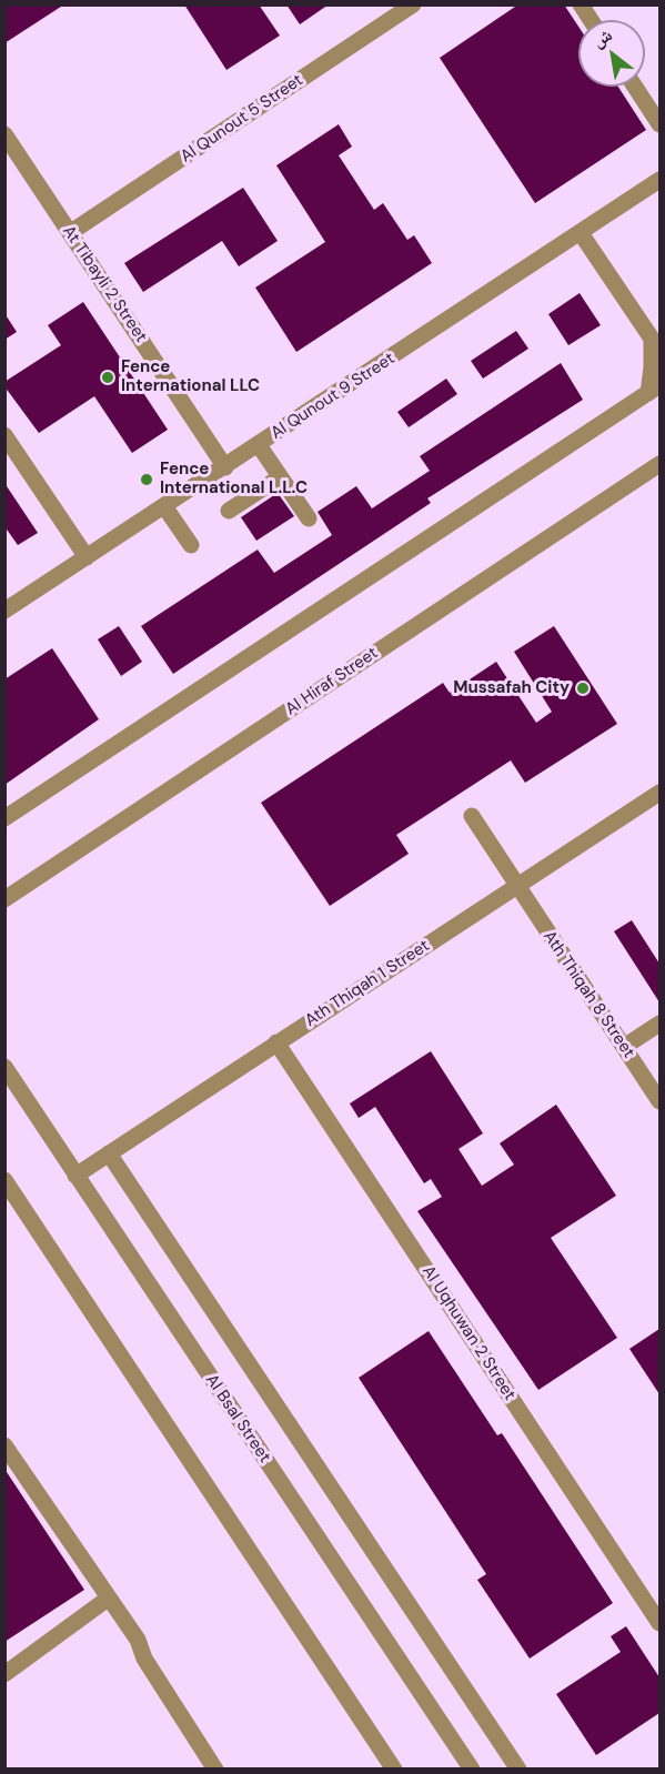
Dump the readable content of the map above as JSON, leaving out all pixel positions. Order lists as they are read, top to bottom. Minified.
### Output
{"streets":{"street":["Al Qunout 5 Street","At Tibayli 2 Street","Al Qunout 9 Street","Al Hiraf Street","Ath Thiqah 1 Street","Ath Thiqah 8 Street","Al Uqhuwan 2 Street","Al Bsal Street"]},"crossings":[["Al Qunout 5 Street","At Tibayli 2 Street"],["At Tibayli 2 Street","Al Qunout 9 Street"],["Ath Thiqah 1 Street","Ath Thiqah 8 Street"],["Ath Thiqah 1 Street","Al Uqhuwan 2 Street"],["Ath Thiqah 1 Street","Al Bsal Street"]],"places":["Fence International LLC","Fence International L.L.C","Mussafah City"],"north":"top left"}
